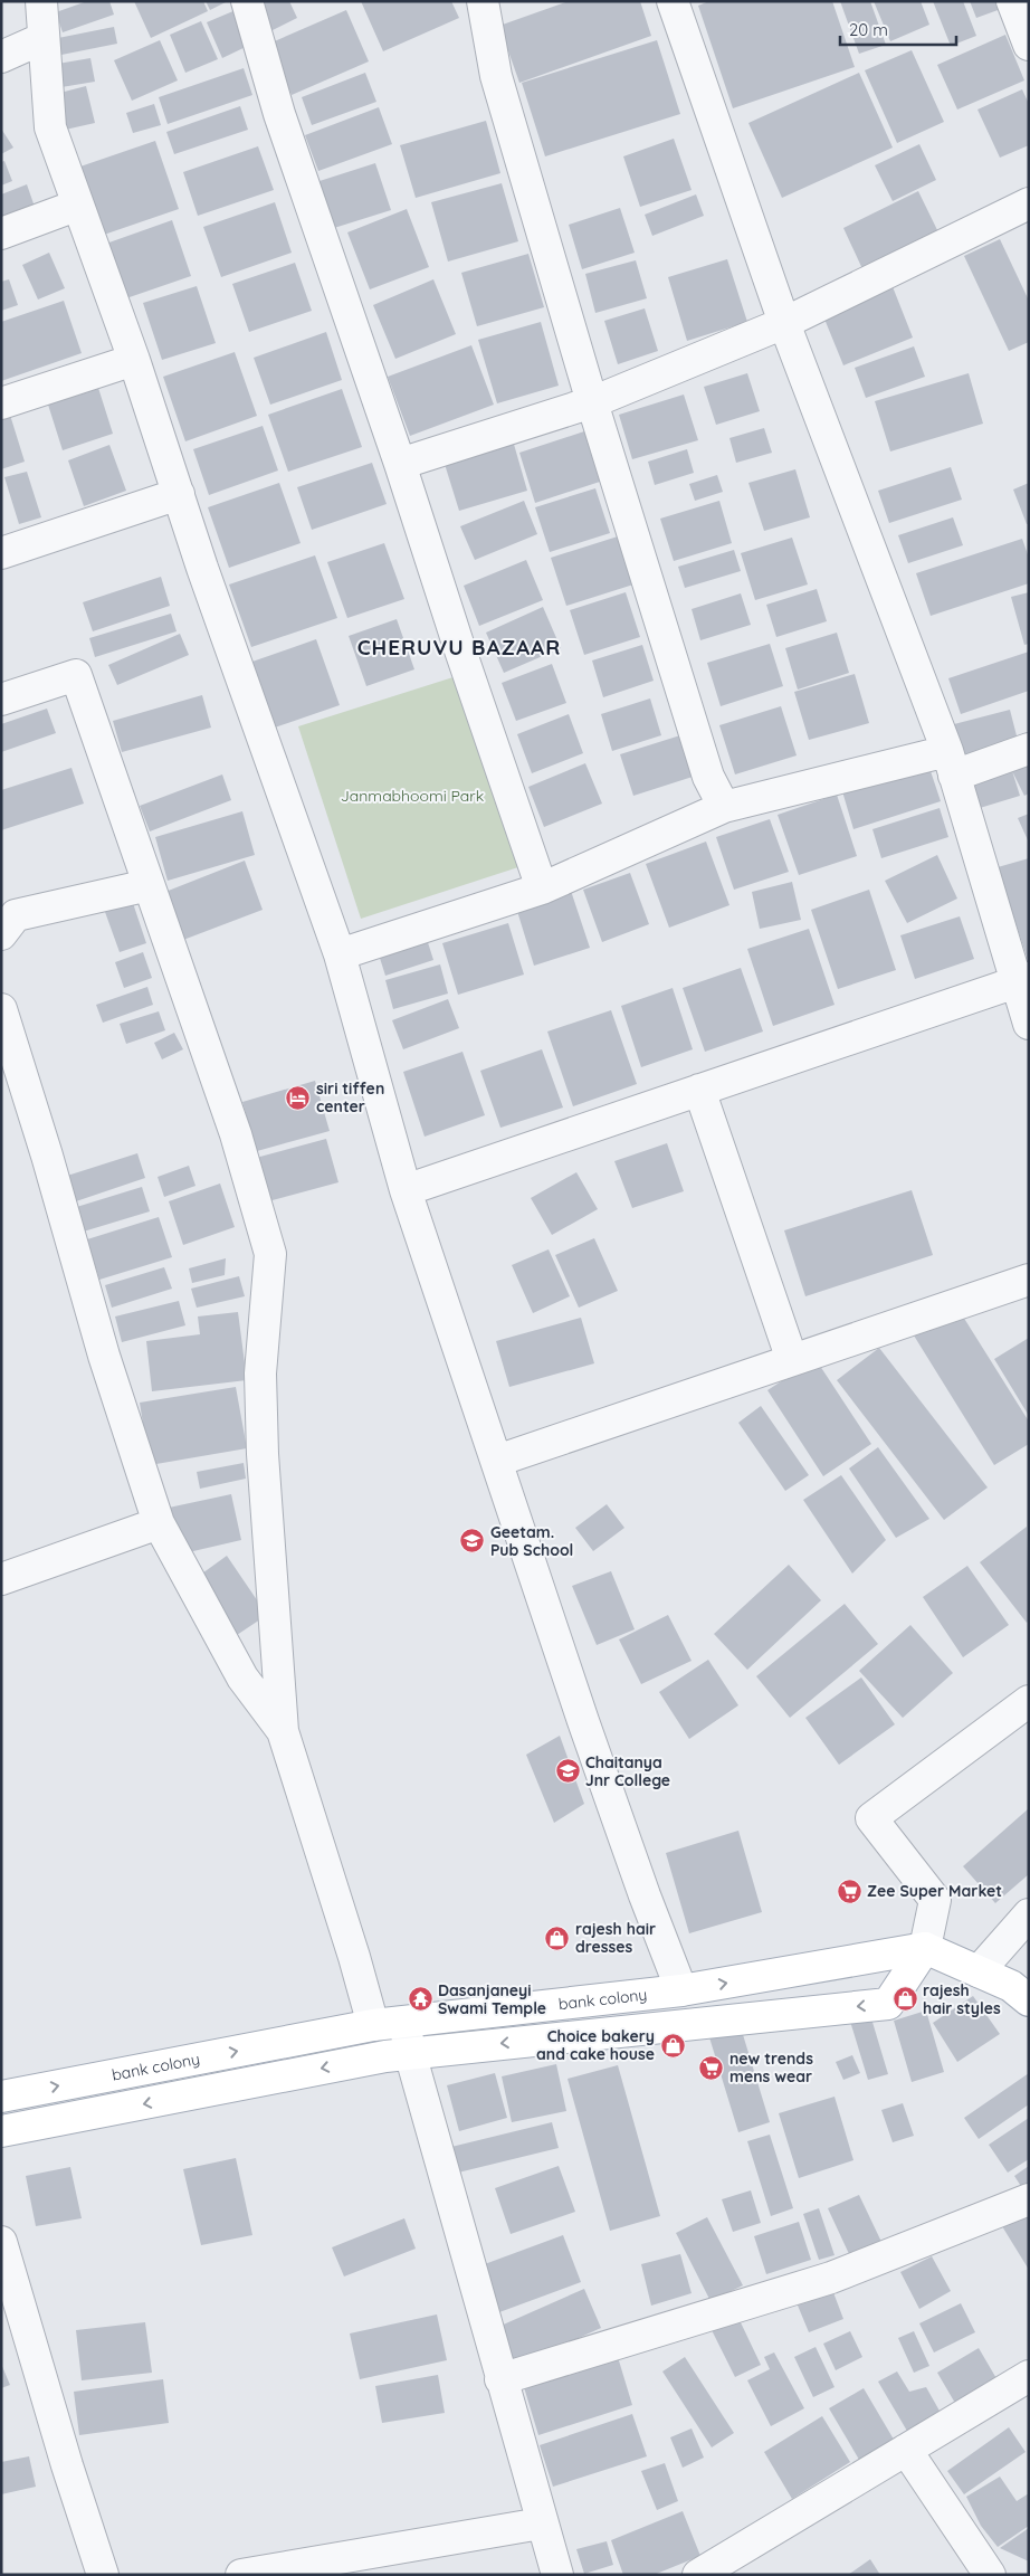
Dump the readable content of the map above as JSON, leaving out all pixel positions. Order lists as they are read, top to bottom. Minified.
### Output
{"streets":{"main road":["bank colony"]},"districts":["CHERUVU BAZAAR"],"parks":["Janmabhoomi Park"],"places":{"hotel":["siri tiffen center"],"school or university":["Geetam. Pub School","Chaitanya Jnr College"],"supermarket":["Zee Super Market","new trends mens wear"],"shop":["rajesh hair dresses","rajesh hair styles","Choice bakery and cake house"],"temple":["Dasanjaneyi Swami Temple"]},"scale_bar":"20 m"}
